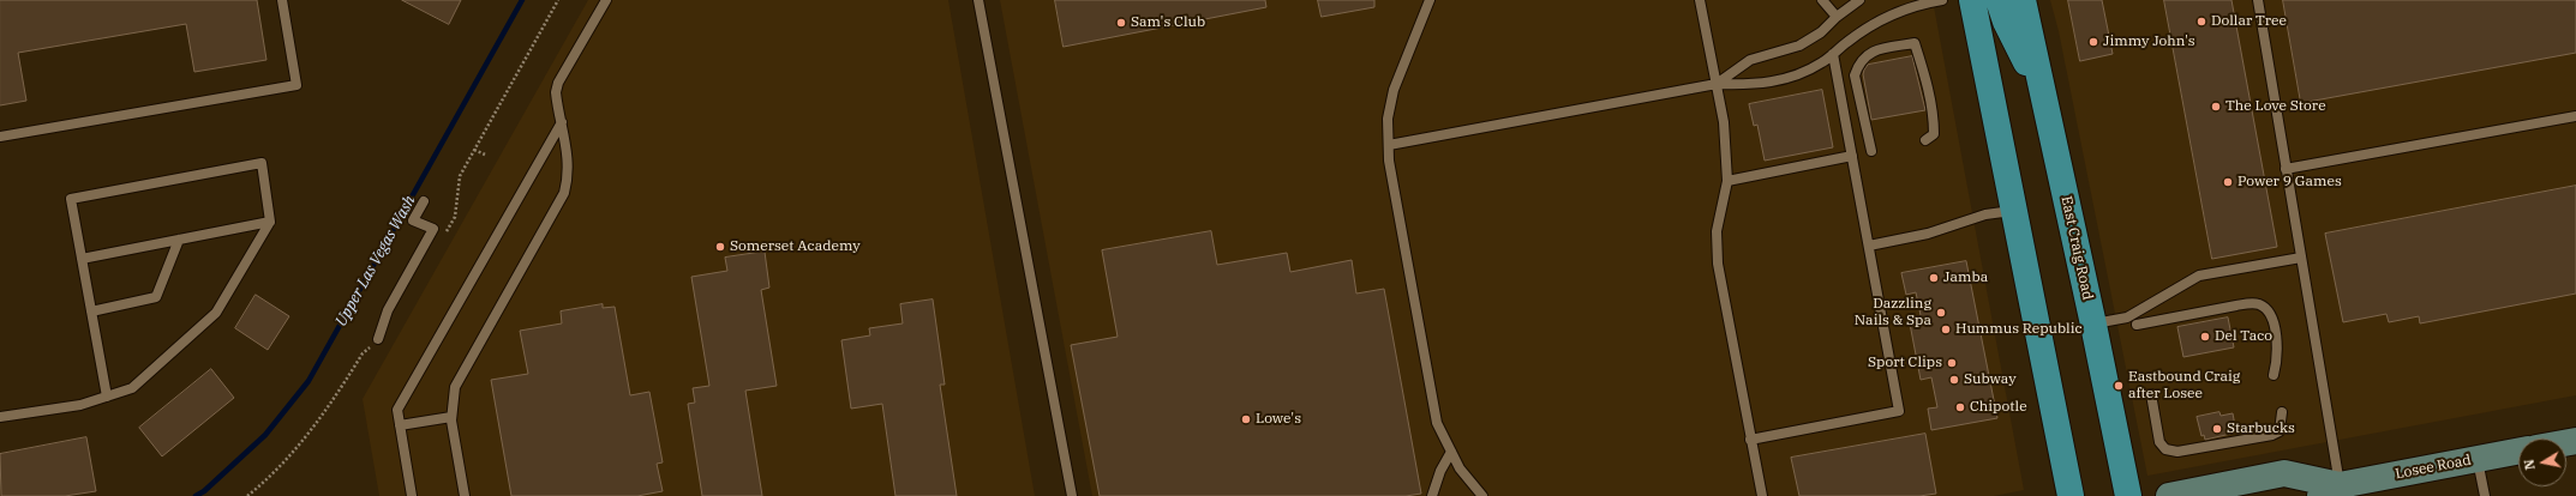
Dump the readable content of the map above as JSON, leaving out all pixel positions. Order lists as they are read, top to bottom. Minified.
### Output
{"streets":{"main road":["East Craig Road","Losee Road"]},"water":["Upper Las Vegas Wash"],"places":["Dollar Tree","Sam's Club","Jimmy John's","The Love Store","Power 9 Games","Somerset Academy","Jamba","Dazzling Nails & Spa","Hummus Republic","Del Taco","Sport Clips","Subway","Eastbound Craig after Losee","Chipotle","Lowe's","Starbucks"],"north":"left"}
